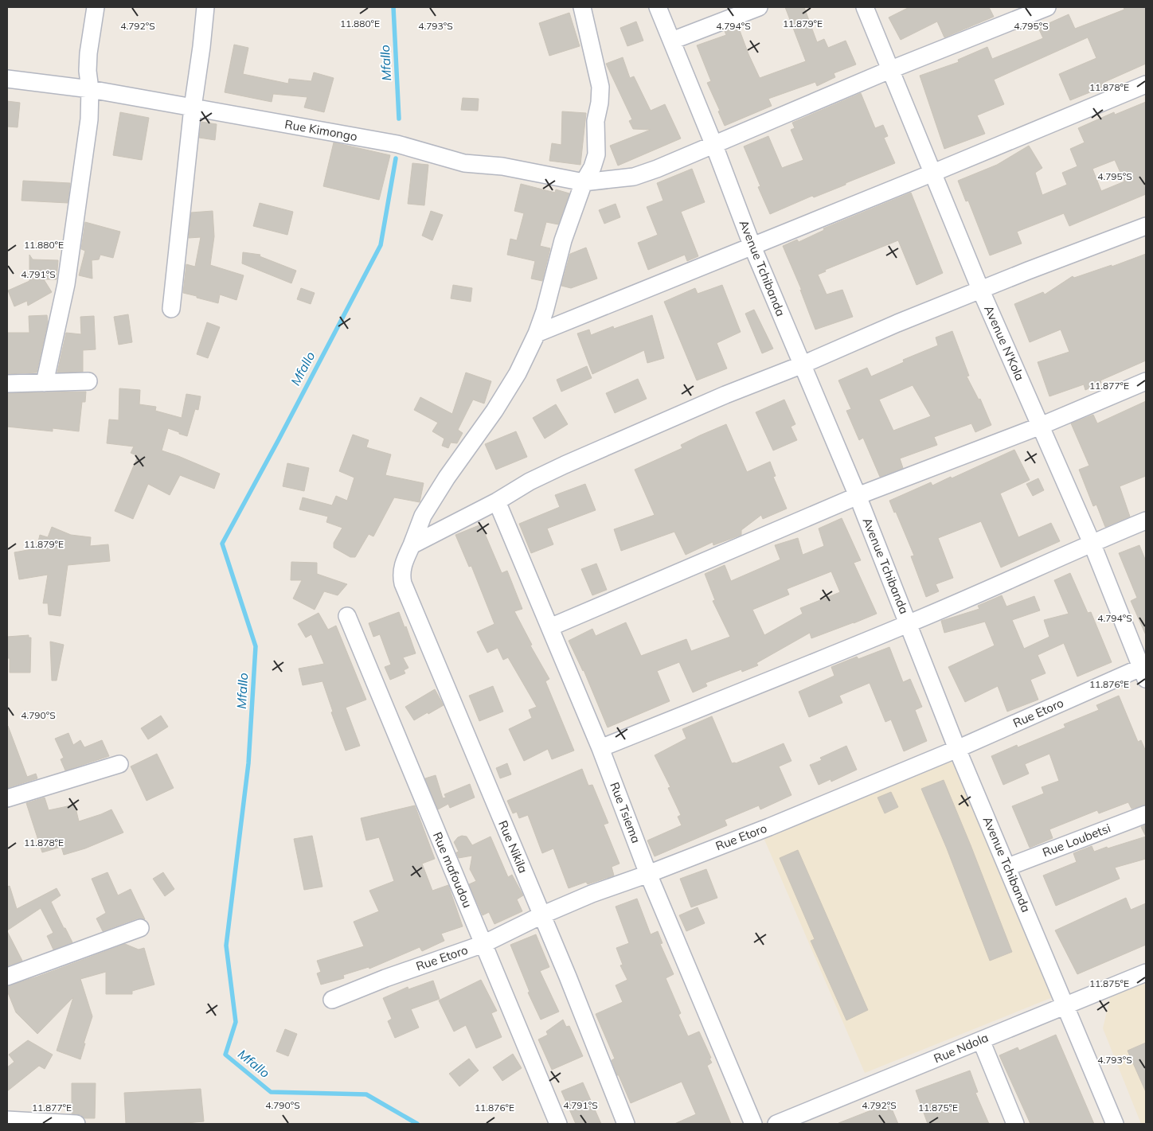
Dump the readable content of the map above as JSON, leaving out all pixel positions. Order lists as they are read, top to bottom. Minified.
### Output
{"streets":{"street":["Rue Kimongo","Avenue Tchibanda","Avenue N'Kola","Rue Etoro","Rue Tsiema","Rue Loubetsi","Rue Nikila","Rue mafoudou","Rue Ndola"]},"crossings":[["Rue Kimongo","Avenue Tchibanda"],["Rue Kimongo","Avenue N'Kola"],["Avenue Tchibanda","Rue Etoro"],["Avenue Tchibanda","Rue Loubetsi"],["Avenue Tchibanda","Rue Ndola"],["Avenue N'Kola","Rue Etoro"],["Rue Etoro","Rue Tsiema"],["Rue Etoro","Rue Nikila"],["Rue Etoro","Rue mafoudou"]],"water":["Mfallo"],"coordinates":["11.880°E","11.879°E","4.792°S","4.793°S","4.794°S","4.795°S","11.878°E","4.791°S","11.877°E","11.876°E","4.790°S","11.875°E"]}
